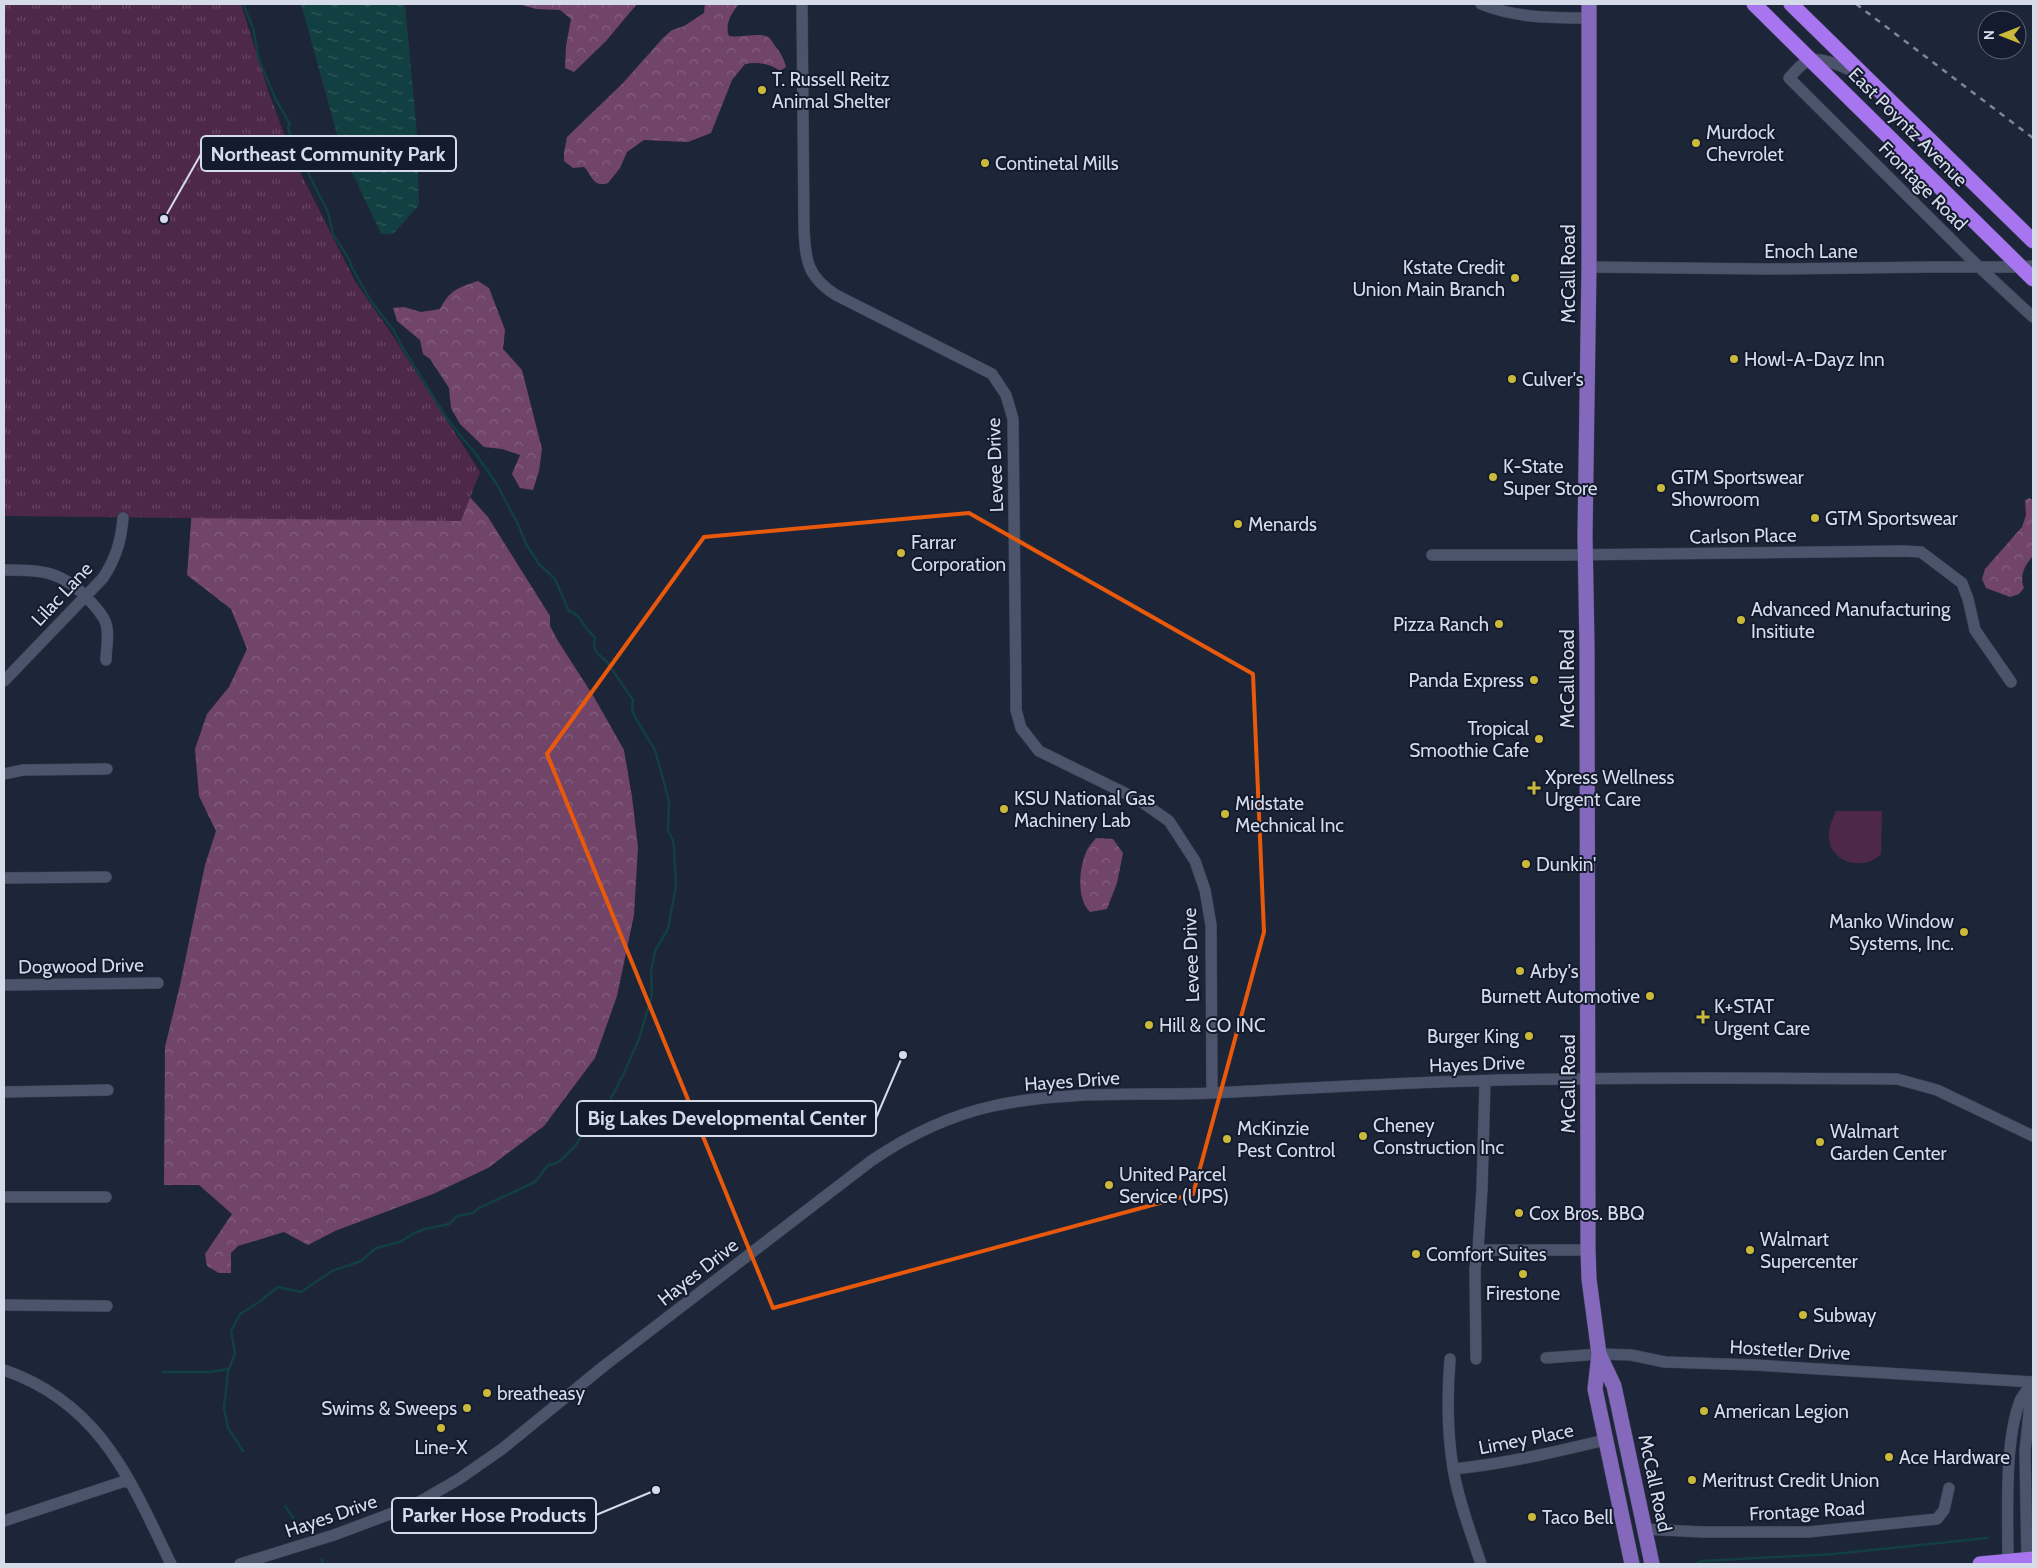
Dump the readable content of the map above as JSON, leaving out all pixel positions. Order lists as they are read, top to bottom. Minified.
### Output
{"streets":{"highway":["East Poyntz Avenue"],"main road":["McCall Road"],"street":["Frontage Road","Enoch Lane","Levee Drive","Carlson Place","Lilac Lane","Dogwood Drive","Hayes Drive","Hostetler Drive","Limey Place"]},"crossings":[["East Poyntz Avenue","Frontage Road"],["East Poyntz Avenue","Enoch Lane"],["Frontage Road","Enoch Lane"],["Frontage Road","McCall Road"],["Enoch Lane","McCall Road"],["McCall Road","Carlson Place"],["McCall Road","Hayes Drive"],["McCall Road","Hostetler Drive"],["McCall Road","Limey Place"],["Levee Drive","Hayes Drive"]],"places":{"other":["T. Russell Reitz Animal Shelter","Murdock Chevrolet","Continetal Mills","Northeast Community Park","Kstate Credit Union Main Branch","Howl-A-Dayz Inn","Culver's","K-State Super Store","GTM Sportswear Showroom","GTM Sportswear","Menards","Farrar Corporation","Advanced Manufacturing Insitiute","Pizza Ranch","Panda Express","Tropical Smoothie Cafe","KSU National Gas Machinery Lab","Midstate Mechnical Inc","Dunkin'","Manko Window Systems, Inc.","Arby's","Burnett Automotive","Hill & CO INC","Burger King","Big Lakes Developmental Center","Cheney Construction Inc","McKinzie Pest Control","Walmart Garden Center","United Parcel Service (UPS)","Cox Bros. BBQ","Walmart Supercenter","Comfort Suites","Firestone","Subway","breatheasy","Swims & Sweeps","American Legion","Line-X","Ace Hardware","Meritrust Credit Union","Parker Hose Products","Taco Bell"],"health":["Xpress Wellness Urgent Care","K+STAT Urgent Care"]},"north":"left"}
